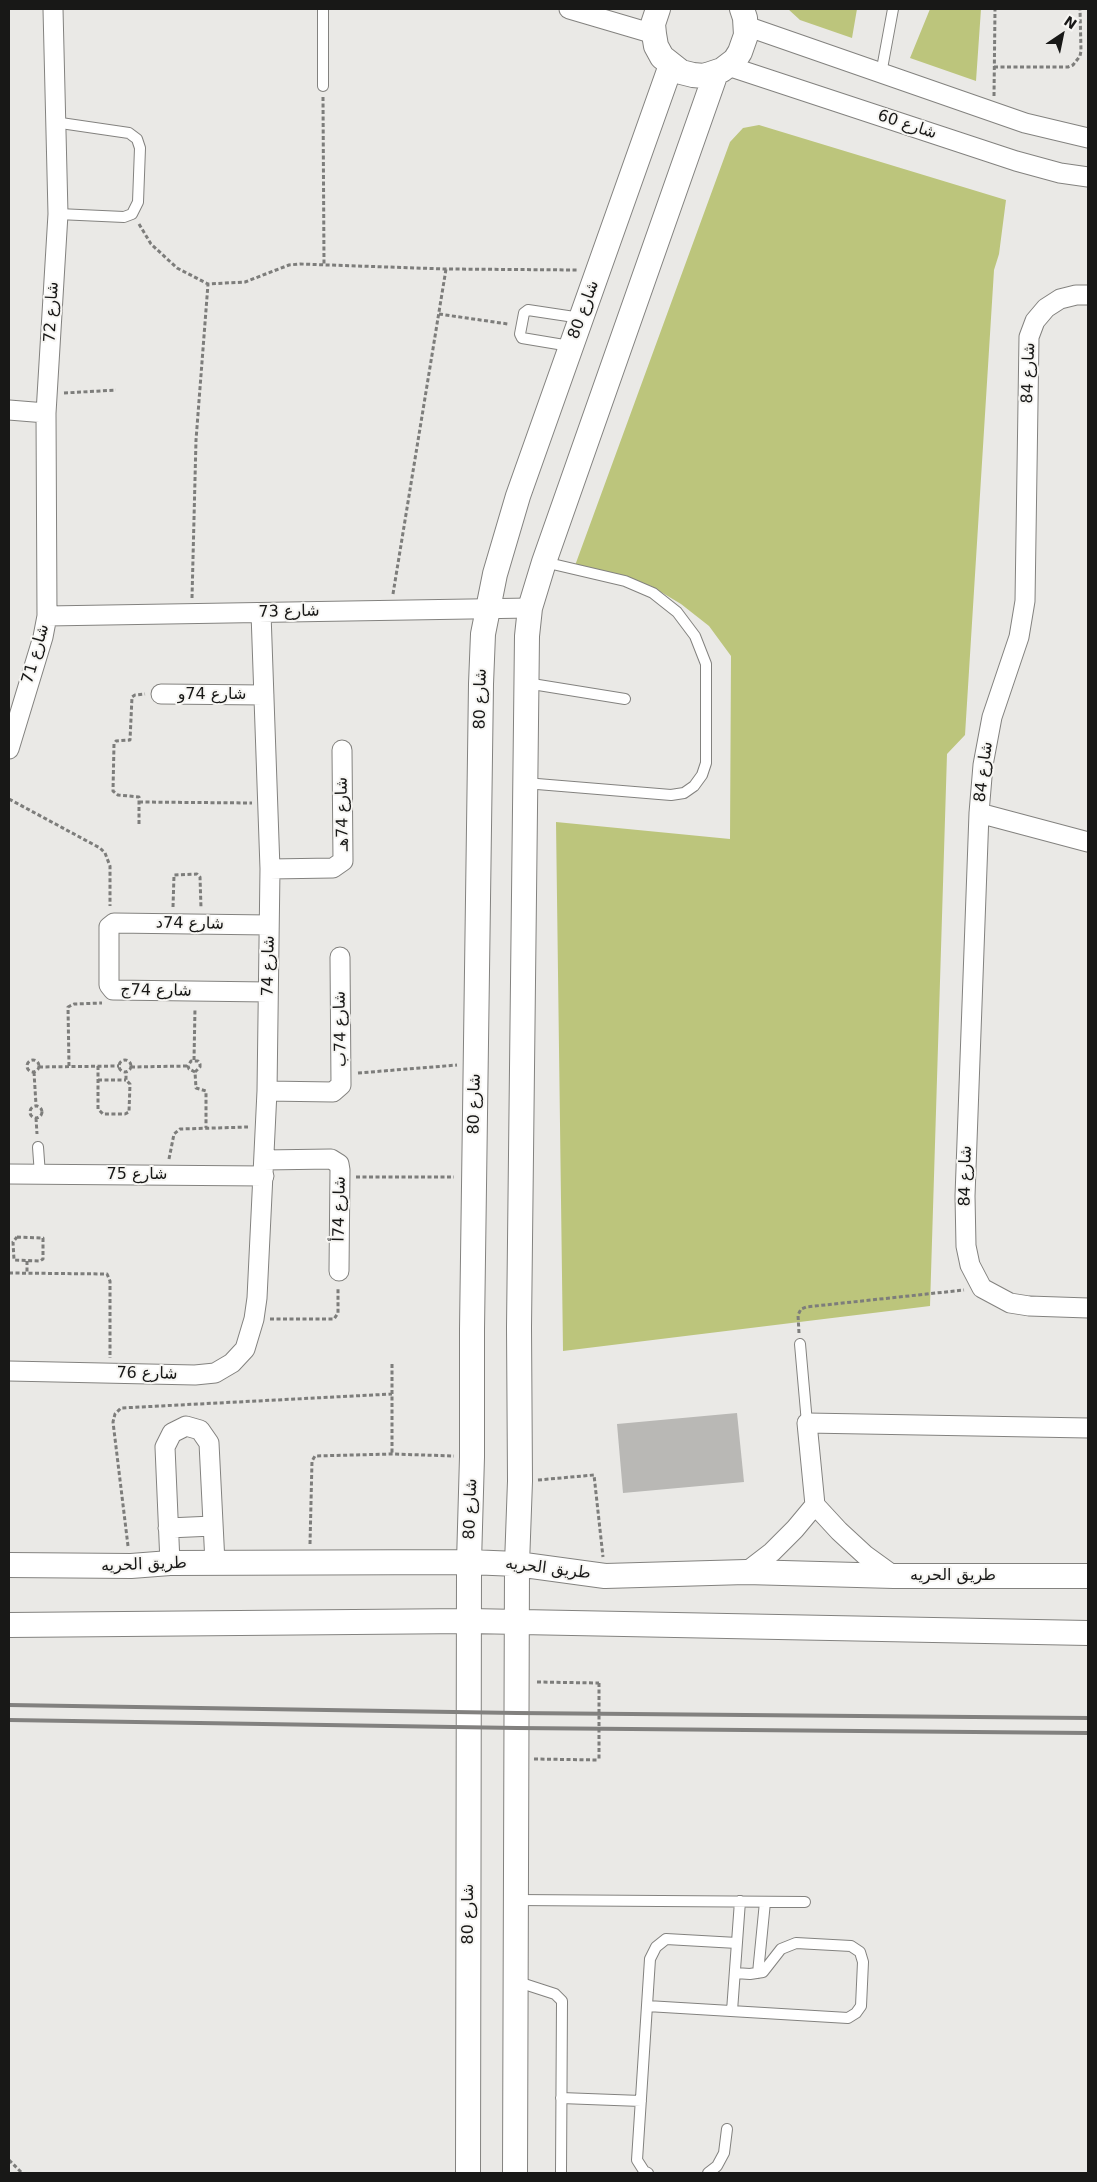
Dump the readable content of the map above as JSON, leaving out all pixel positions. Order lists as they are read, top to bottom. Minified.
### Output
{"streets":{"street":["شارع 60","شارع 80","شارع 72","شارع 84","شارع 73","شارع 71","شارع 74و","شارع 74هـ","شارع 74د","شارع 74","شارع 74ج","شارع 74ب","شارع 75","شارع 74أ","شارع 76","طريق الحريه"]},"crossings":[["شارع 80","شارع 73"],["شارع 80","طريق الحريه"],["شارع 72","شارع 73"],["شارع 72","شارع 71"],["شارع 73","شارع 71"],["شارع 73","شارع 74"],["شارع 74و","شارع 74"],["شارع 74هـ","شارع 74"],["شارع 74د","شارع 74"],["شارع 74د","شارع 74ج"],["شارع 74","شارع 74ج"],["شارع 74","شارع 74ب"],["شارع 74","شارع 75"],["شارع 74","شارع 74أ"],["شارع 74","شارع 76"],["شارع 75","شارع 74أ"]],"north":"top right"}
